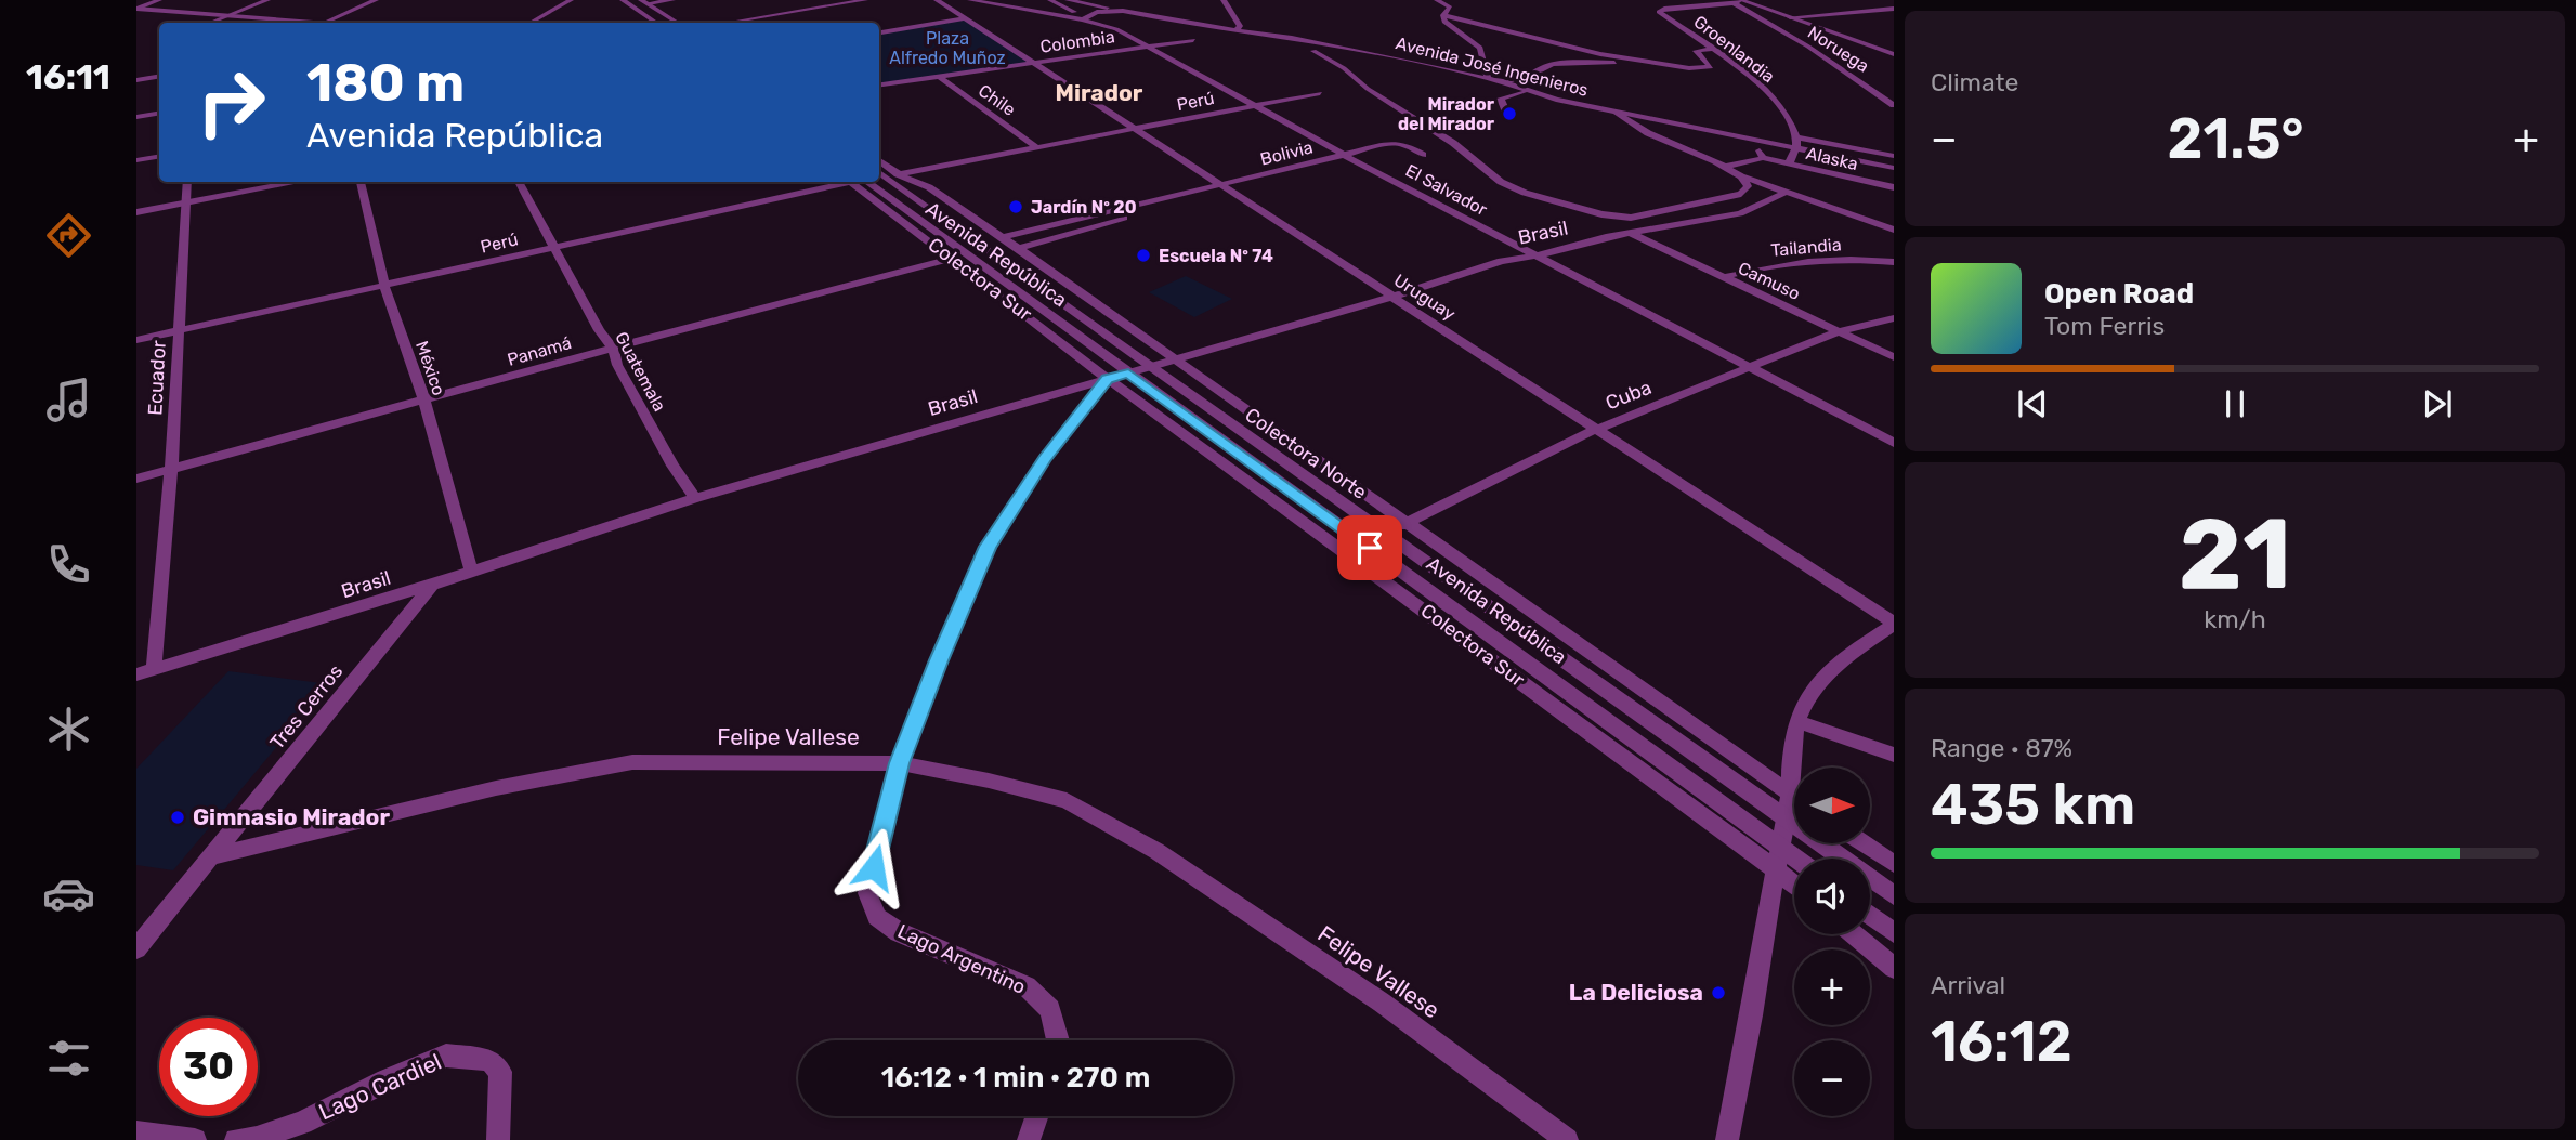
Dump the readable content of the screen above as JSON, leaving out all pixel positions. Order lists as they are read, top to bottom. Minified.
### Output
{"streets":{"street":["Colombia","Groenlandia","Noruega","Avenida José Ingenieros","Chile","Perú","Bolivia","Alaska","El Salvador","Brasil","Tailandia","Avenida República","Colectora Sur","Camuso","Uruguay","Panamá","México","Guatemala","Ecuador","Cuba","Colectora Norte","Tres Cerros","Felipe Vallese","Lago Argentino","Lago Cardiel"]},"crossings":[["Colombia","Chile"],["Colombia","El Salvador"],["Colombia","Uruguay"],["Groenlandia","Noruega"],["Groenlandia","Avenida José Ingenieros"],["Avenida José Ingenieros","El Salvador"],["Chile","Perú"],["Perú","El Salvador"],["Perú","Uruguay"],["Perú","México"],["Perú","Guatemala"],["Perú","Ecuador"],["Perú","Colectora Norte"],["Bolivia","El Salvador"],["Bolivia","Uruguay"],["Bolivia","Colectora Norte"],["El Salvador","Brasil"],["El Salvador","Cuba"],["Brasil","Avenida República"],["Brasil","Colectora Sur"],["Brasil","Camuso"],["Brasil","Uruguay"],["Brasil","México"],["Brasil","Guatemala"],["Brasil","Ecuador"],["Brasil","Colectora Norte"],["Brasil","Tres Cerros"],["Brasil","Lago Argentino"],["Tailandia","Camuso"],["Avenida República","Cuba"],["Colectora Sur","Panamá"],["Colectora Sur","Lago Argentino"],["Camuso","Cuba"],["Uruguay","Cuba"],["Panamá","México"],["Panamá","Guatemala"],["Panamá","Ecuador"],["Cuba","Colectora Norte"],["Tres Cerros","Felipe Vallese"],["Felipe Vallese","Lago Argentino"]],"districts":["Mirador"],"parks":["Plaza Alfredo Muñoz"],"places":["Mirador del Mirador","Jardín Nº 20","Escuela Nº 74","Gimnasio Mirador","La Deliciosa"],"north":"right","page":{"tabs":"16:11","tile":["Climate",["21","km/h"],["Range · 87%","435 km"],["Arrival","16:12"]],"turn":["180 m","Avenida República"],"heat":["−","21.5°","+"],"song":["Open Road","Tom Ferris"],"map_buttons":["+","−"],"limit":"30","trip":"16:12 · 1 min · 270 m"}}
